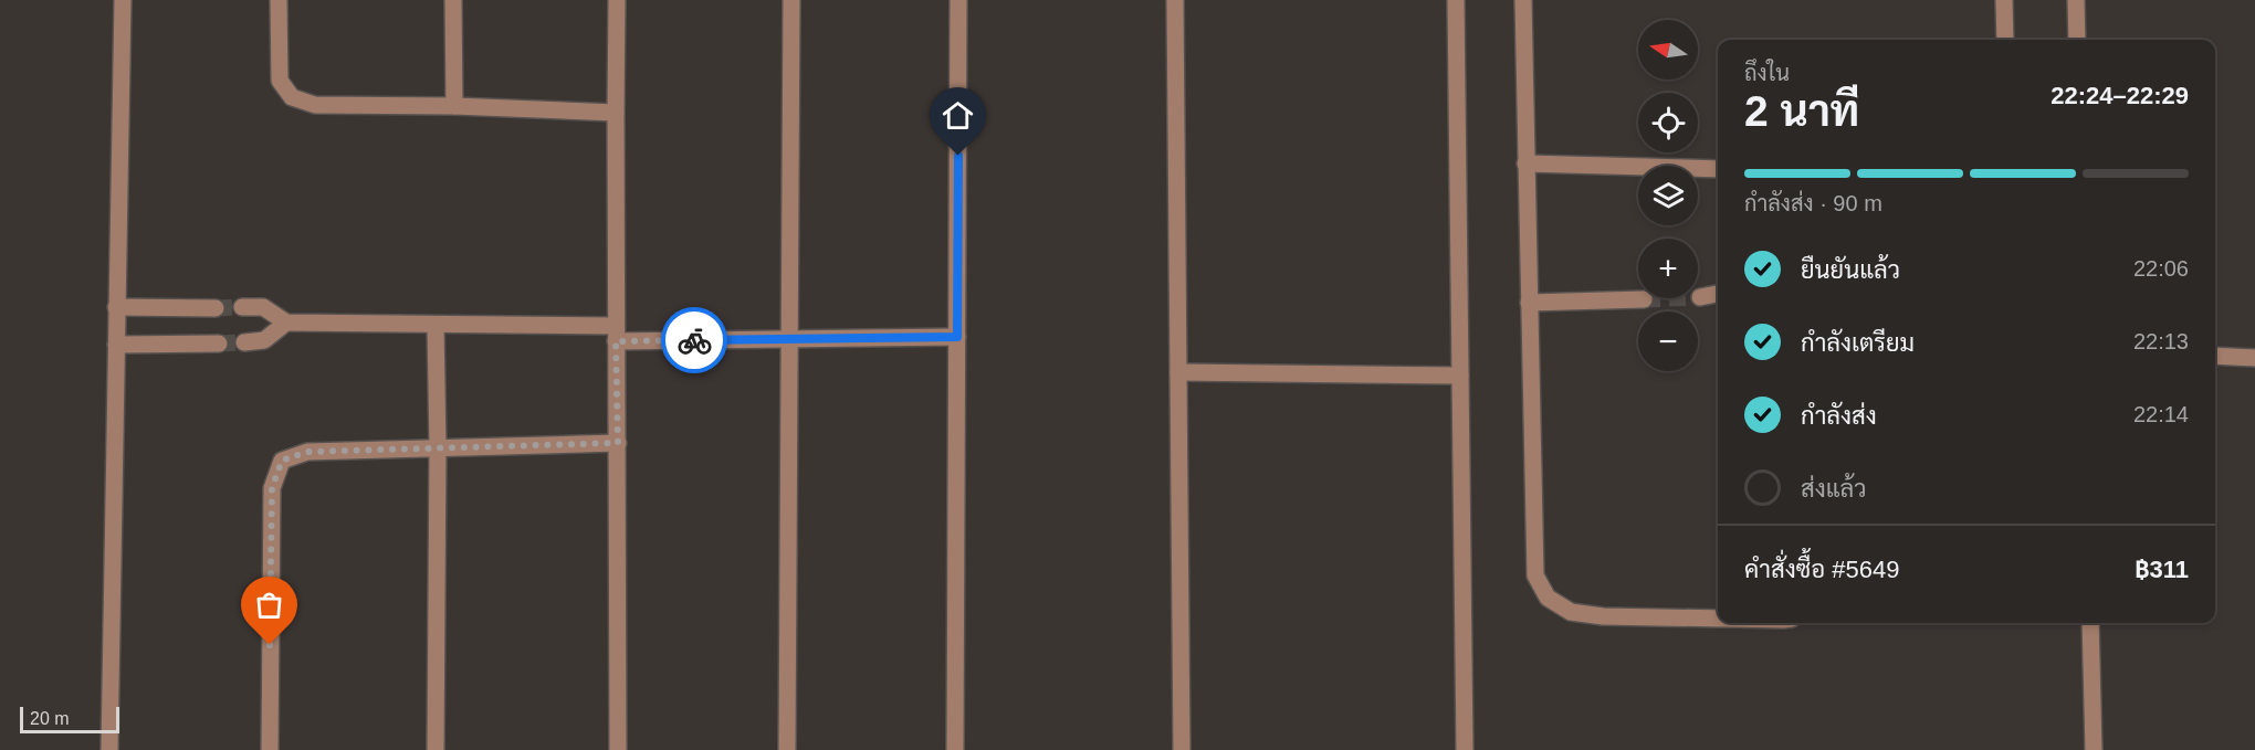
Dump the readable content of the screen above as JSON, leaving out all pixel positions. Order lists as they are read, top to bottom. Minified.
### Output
{"scale_bar":"20 m","north":"left","page":{"map_buttons":["+","−"],"heading":["2 นาที","ถึงใน","22:24–22:29"],"panel":["คำสั่งซื้อ #5649","฿311"],"bar":"กำลังส่ง · 90 m","list":[["ยืนยันแล้ว","22:06"],["กำลังเตรียม","22:13"],["กำลังส่ง","22:14"],"ส่งแล้ว"],"scale":"20 m"}}
